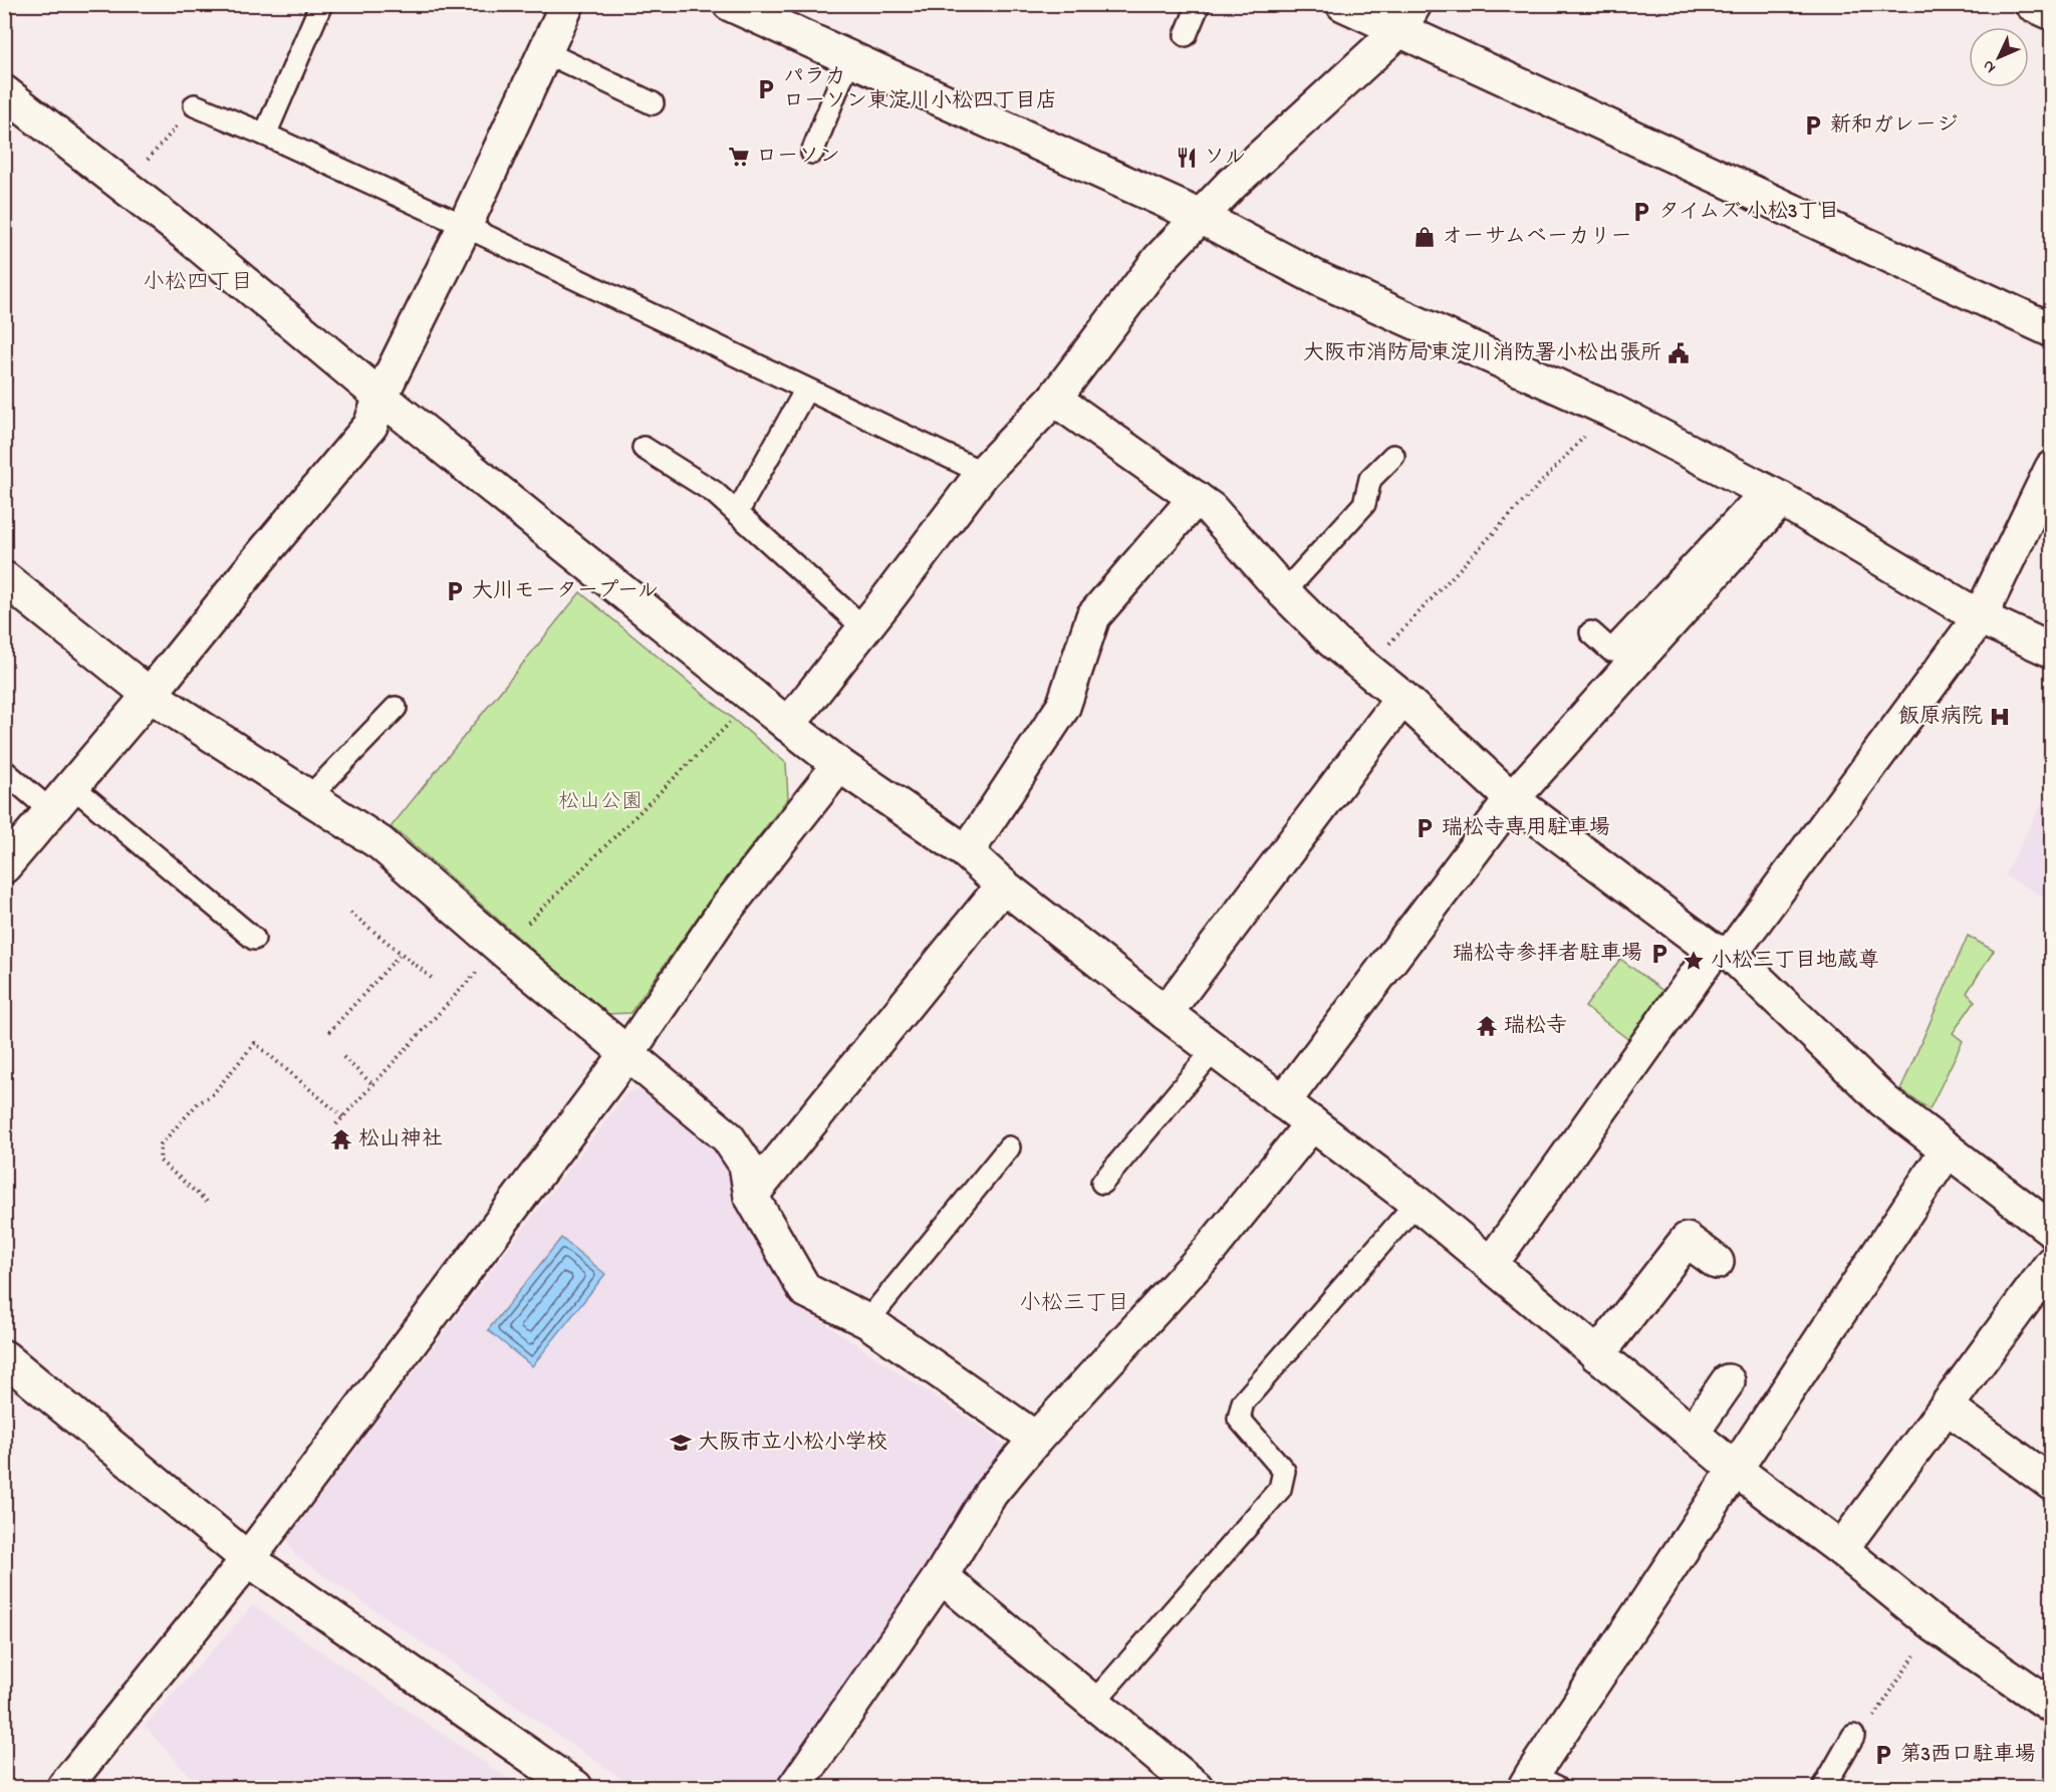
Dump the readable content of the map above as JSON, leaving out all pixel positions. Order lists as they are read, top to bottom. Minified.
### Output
{"districts":["小松四丁目","小松三丁目"],"parks":["松山公園"],"places":{"parking":["パラカ ローソン東淀川小松四丁目店","新和ガレージ","タイムズ 小松3丁目","大川モータープール","瑞松寺専用駐車場","瑞松寺参拝者駐車場","第3西口駐車場"],"supermarket":["ローソン"],"restaurant":["ソル"],"shop":["オーサムベーカリー"],"public building":["大阪市消防局東淀川消防署小松出張所"],"hospital":["飯原病院"],"place":["小松三丁目地蔵尊"],"temple":["瑞松寺","松山神社"],"school or university":["大阪市立小松小学校"]},"north":"bottom left"}
